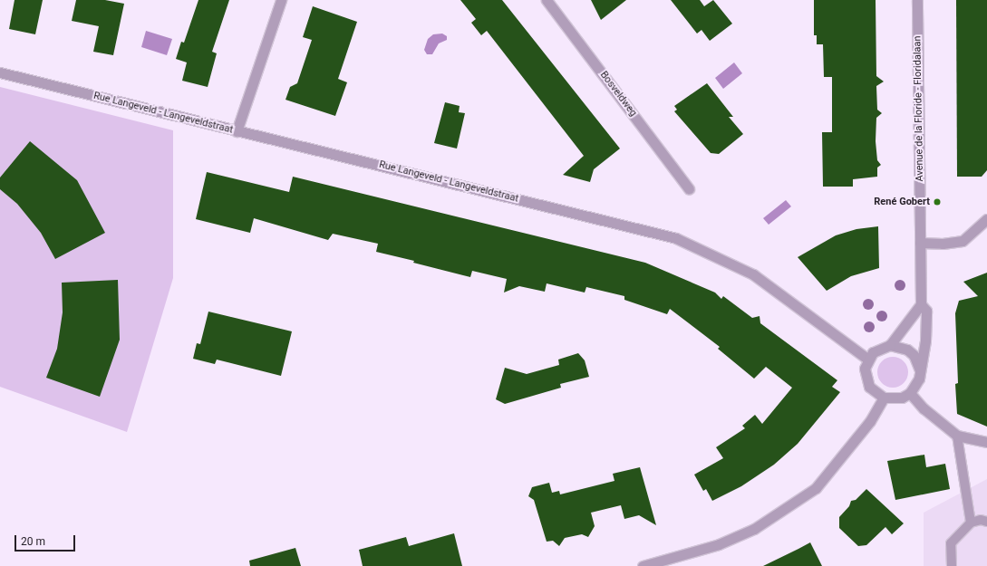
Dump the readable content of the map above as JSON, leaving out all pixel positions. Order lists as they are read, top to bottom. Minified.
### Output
{"streets":{"street":["Bosveldweg","Avenue de la Floride - Floridalaan","Rue Langeveld - Langeveldstraat"]},"crossings":[["Avenue de la Floride - Floridalaan","Rue Langeveld - Langeveldstraat"]],"places":["René Gobert"],"scale_bar":"20 m"}
